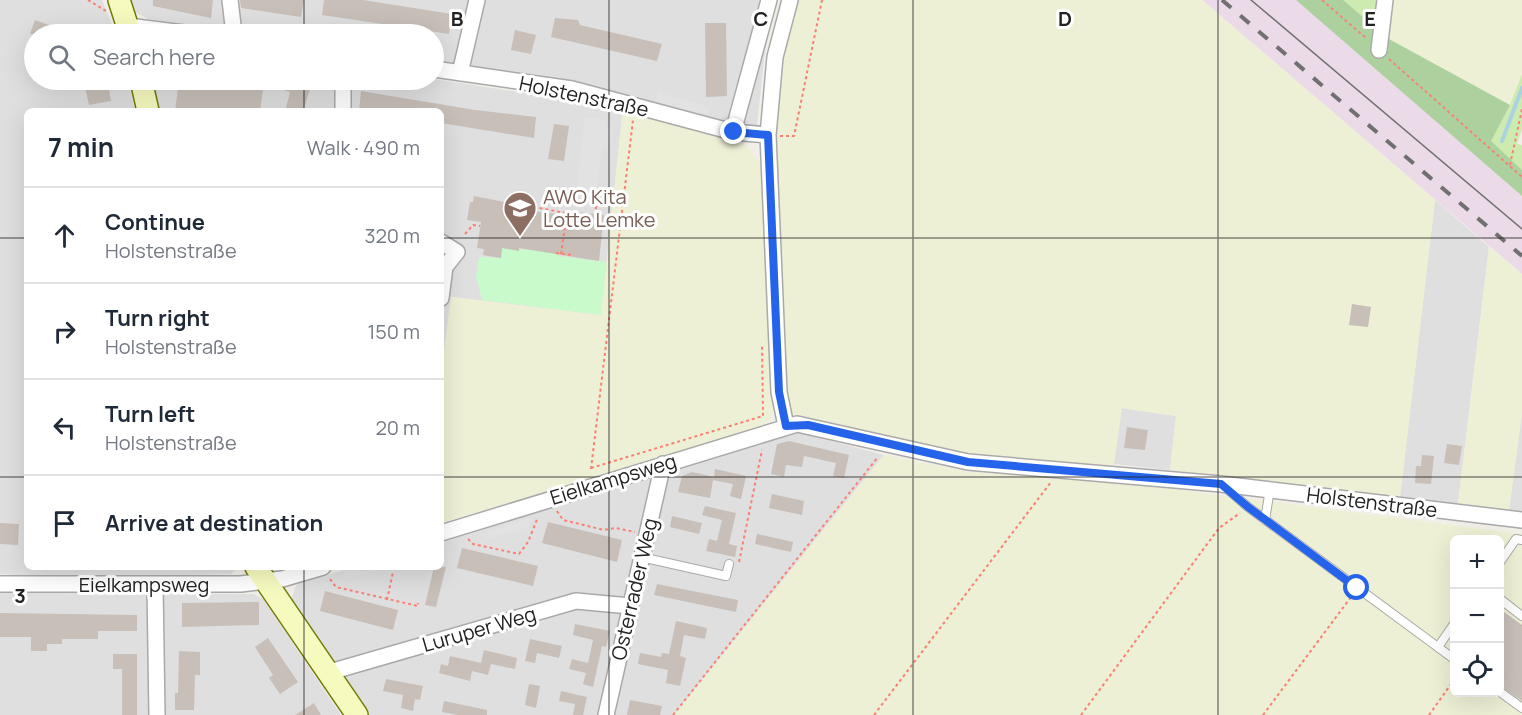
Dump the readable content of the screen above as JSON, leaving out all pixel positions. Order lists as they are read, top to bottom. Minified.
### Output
{"streets":{"street":["Holstenstraße","Eielkampsweg","Osterrader Weg","Luruper Weg"]},"crossings":[["Holstenstraße","Eielkampsweg"],["Eielkampsweg","Osterrader Weg"],["Osterrader Weg","Luruper Weg"]],"places":{"school or university":["AWO Kita Lotte Lemke"]},"page":{"search":"Search here","heading":["7 min","Walk · 490 m"],"list":[["Continue","Holstenstraße","320 m"],["Turn right","Holstenstraße","150 m"],["Turn left","Holstenstraße","20 m"],"Arrive at destination"],"map_buttons":["+","−"]},"grid":{"columns":["B","C","D","E"],"rows":["3"]}}
